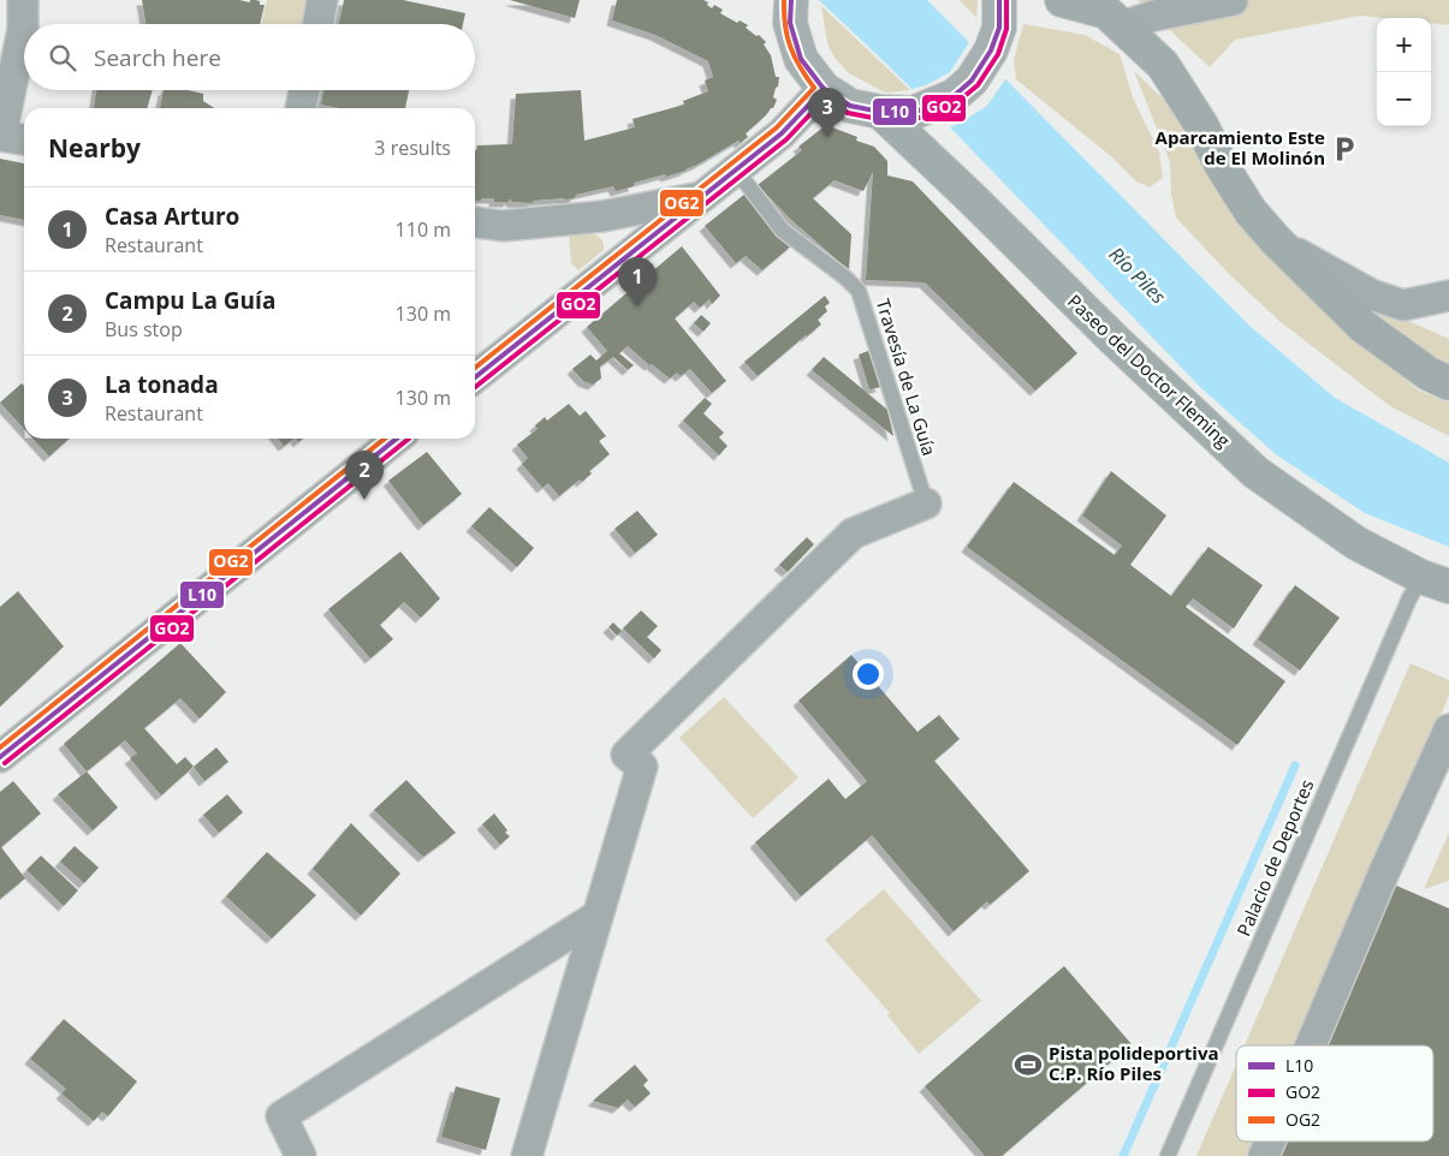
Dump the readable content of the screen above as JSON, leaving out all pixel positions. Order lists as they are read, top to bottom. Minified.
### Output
{"streets":{"main road":["Paseo del Doctor Fleming"],"lane":["Travesía de La Guía","Palacio de Deportes"]},"crossings":[["Paseo del Doctor Fleming","Palacio de Deportes"]],"water":["Río Piles"],"places":{"parking":["Aparcamiento Este de El Molinón"],"sports":["Pista polideportiva C.P. Río Piles"]},"lines":["transit line L10","transit line GO2","transit line OG2"],"legend":["L10","GO2","OG2"],"page":{"map_buttons":["+","−"],"search":"Search here","pins":["3","1","2"],"heading":["Nearby","3 results"],"list":[{"mark":"1","name":"Casa Arturo","note":"Restaurant","value":"110 m"},{"mark":"2","name":"Campu La Guía","note":"Bus stop","value":"130 m"},{"mark":"3","name":"La tonada","note":"Restaurant","value":"130 m"}]}}
